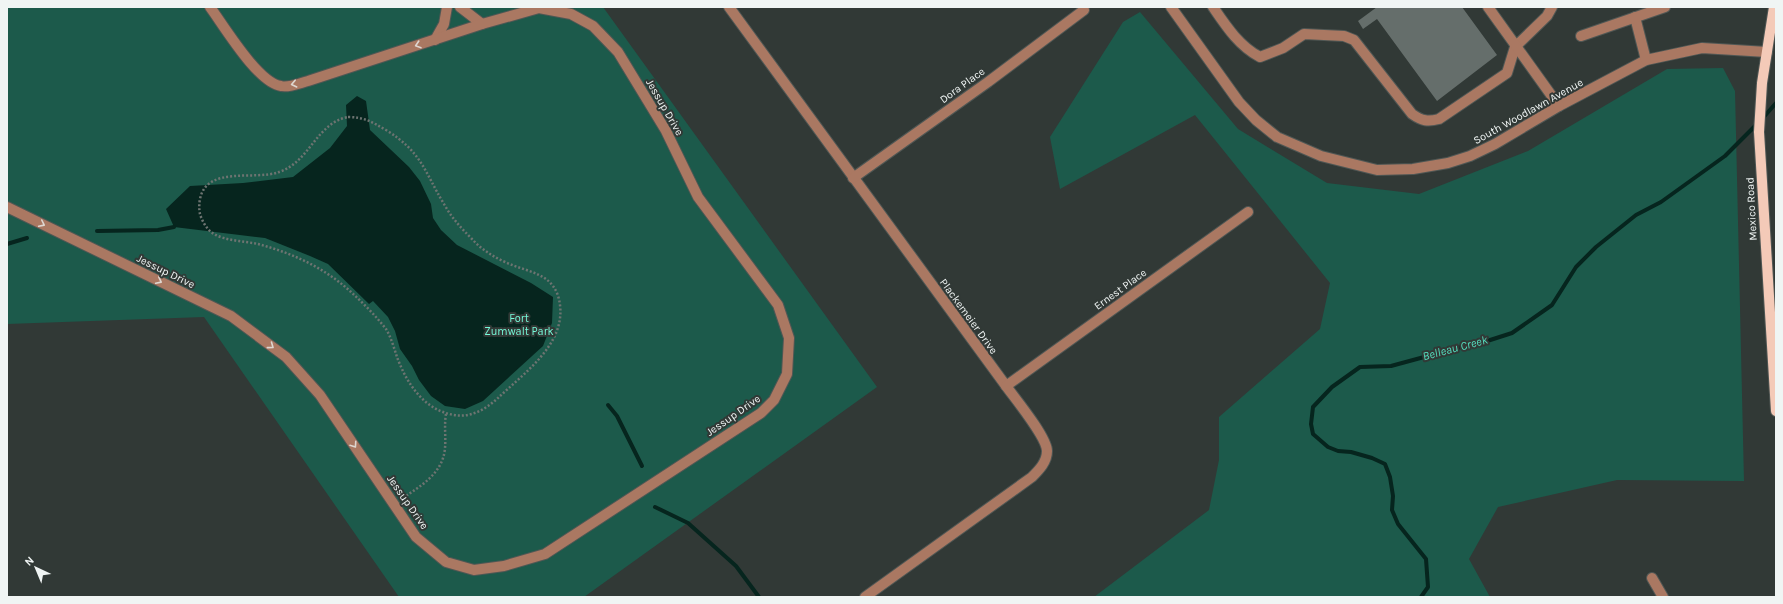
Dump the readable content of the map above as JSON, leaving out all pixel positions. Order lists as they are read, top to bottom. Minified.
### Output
{"streets":{"main road":["Mexico Road"],"street":["Dora Place","Jessup Drive","South Woodlawn Avenue","Ernest Place","Plackemeier Drive"]},"crossings":[["Dora Place","Plackemeier Drive"],["South Woodlawn Avenue","Mexico Road"],["Ernest Place","Plackemeier Drive"]],"water":["Belleau Creek"],"parks":["Fort Zumwalt Park"],"north":"top left"}
